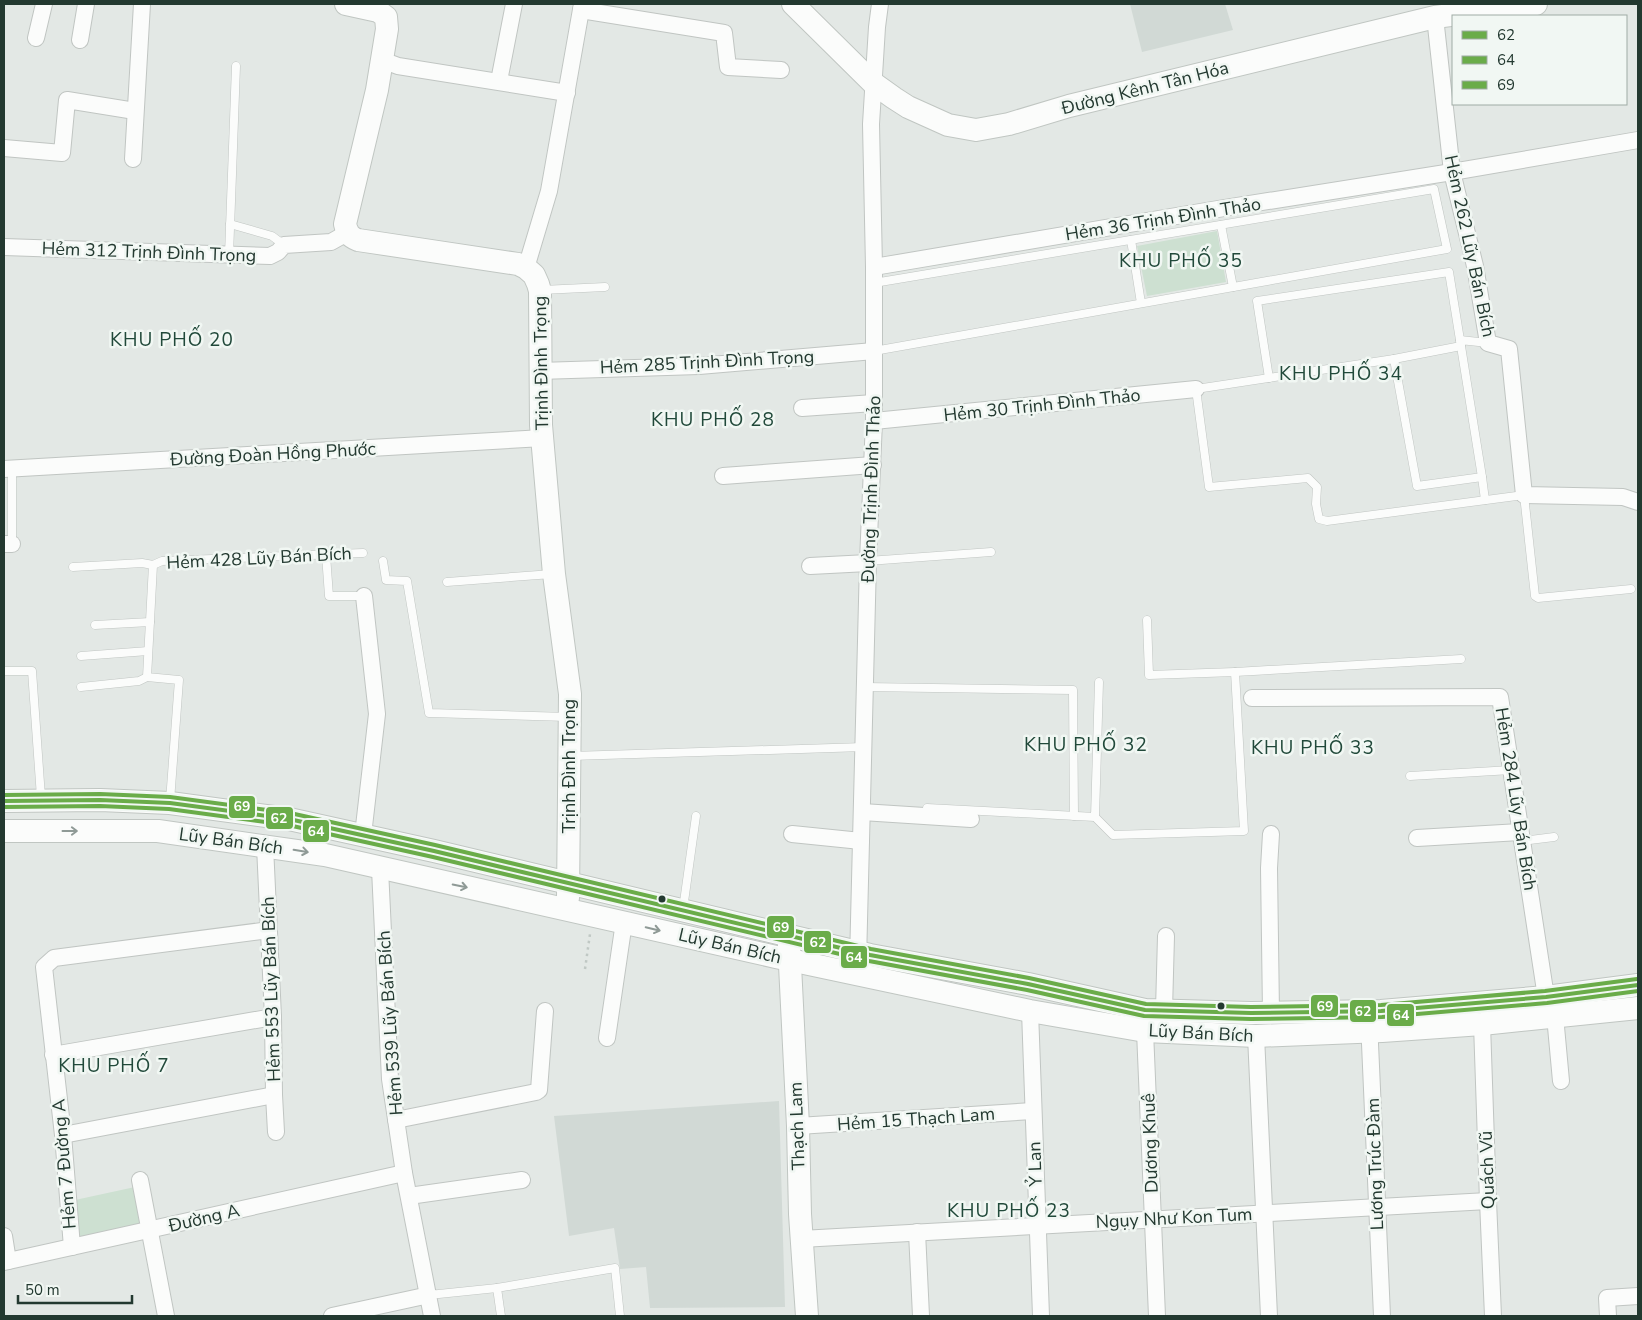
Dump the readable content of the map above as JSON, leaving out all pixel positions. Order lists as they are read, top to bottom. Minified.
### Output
{"streets":{"main road":["Đường Kênh Tân Hóa","Trịnh Đình Trọng","Lũy Bán Bích","Thạch Lam"],"street":["Hẻm 36 Trịnh Đình Thảo","Hẻm 262 Lũy Bán Bích","Hẻm 312 Trịnh Đình Trọng","Hẻm 285 Trịnh Đình Trọng","Hẻm 30 Trịnh Đình Thảo","Đường Đoàn Hồng Phước","Đường Trịnh Đình Thảo","Hẻm 284 Lũy Bán Bích","Hẻm 553 Lũy Bán Bích","Hẻm 539 Lũy Bán Bích","Hẻm 15 Thạch Lam","Dương Khuê","Hẻm 7 Đường A","Ỷ Lan","Lương Trúc Đàm","Quách Vũ","Đường A","Ngụy Như Kon Tum"],"lane":["Hẻm 428 Lũy Bán Bích"]},"crossings":[["Đường Kênh Tân Hóa","Hẻm 262 Lũy Bán Bích"],["Đường Kênh Tân Hóa","Đường Trịnh Đình Thảo"],["Hẻm 36 Trịnh Đình Thảo","Hẻm 262 Lũy Bán Bích"],["Hẻm 36 Trịnh Đình Thảo","Đường Trịnh Đình Thảo"],["Hẻm 285 Trịnh Đình Trọng","Trịnh Đình Trọng"],["Hẻm 285 Trịnh Đình Trọng","Đường Trịnh Đình Thảo"],["Trịnh Đình Trọng","Đường Đoàn Hồng Phước"],["Trịnh Đình Trọng","Lũy Bán Bích"],["Hẻm 30 Trịnh Đình Thảo","Đường Trịnh Đình Thảo"],["Đường Trịnh Đình Thảo","Lũy Bán Bích"],["Hẻm 284 Lũy Bán Bích","Lũy Bán Bích"],["Lũy Bán Bích","Hẻm 553 Lũy Bán Bích"],["Lũy Bán Bích","Hẻm 539 Lũy Bán Bích"],["Lũy Bán Bích","Thạch Lam"],["Lũy Bán Bích","Dương Khuê"],["Lũy Bán Bích","Ỷ Lan"],["Lũy Bán Bích","Lương Trúc Đàm"],["Lũy Bán Bích","Quách Vũ"],["Hẻm 553 Lũy Bán Bích","Hẻm 7 Đường A"],["Hẻm 539 Lũy Bán Bích","Đường A"],["Hẻm 15 Thạch Lam","Thạch Lam"],["Hẻm 15 Thạch Lam","Ỷ Lan"],["Thạch Lam","Ngụy Như Kon Tum"],["Dương Khuê","Ngụy Như Kon Tum"],["Hẻm 7 Đường A","Đường A"],["Ỷ Lan","Ngụy Như Kon Tum"],["Lương Trúc Đàm","Ngụy Như Kon Tum"],["Quách Vũ","Ngụy Như Kon Tum"]],"districts":["KHU PHỐ 35","KHU PHỐ 20","KHU PHỐ 34","KHU PHỐ 28","KHU PHỐ 32","KHU PHỐ 33","KHU PHỐ 7","KHU PHỐ 23"],"lines":["transit line 69","transit line 62","transit line 64"],"legend":["62","64","69"],"scale_bar":"50 m"}
